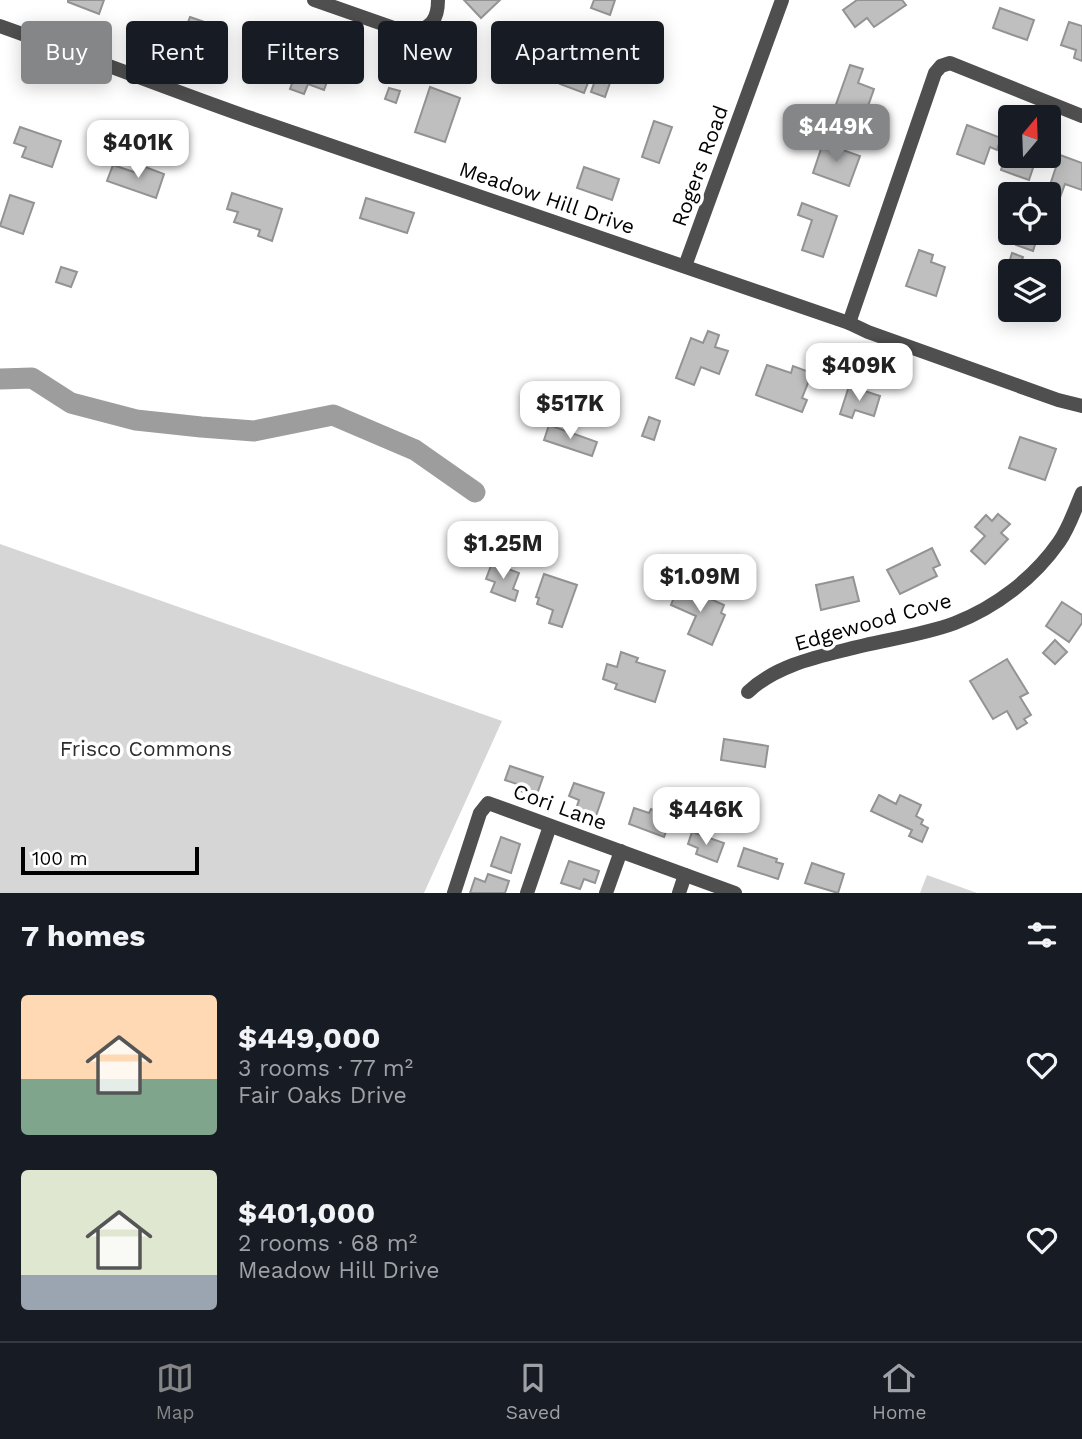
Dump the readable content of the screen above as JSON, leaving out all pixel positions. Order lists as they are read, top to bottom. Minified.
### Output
{"streets":{"street":["Rogers Road","Meadow Hill Drive","Edgewood Cove","Cori Lane"]},"crossings":[["Rogers Road","Meadow Hill Drive"]],"parks":["Frisco Commons"],"scale_bar":"100 m","north":"top","page":{"chip":["Buy","Rent","Filters","New","Apartment"],"price":["$449K","$401K","$409K","$517K","$1.25M","$1.09M","$446K"],"scale":"100 m","heading":"7 homes","list":[{"name":"$449,000","note":"3 rooms · 77 m² · Fair Oaks Drive"},{"name":"$401,000","note":"2 rooms · 68 m² · Meadow Hill Drive"}],"tabs":["Map","Saved","Home"]}}
